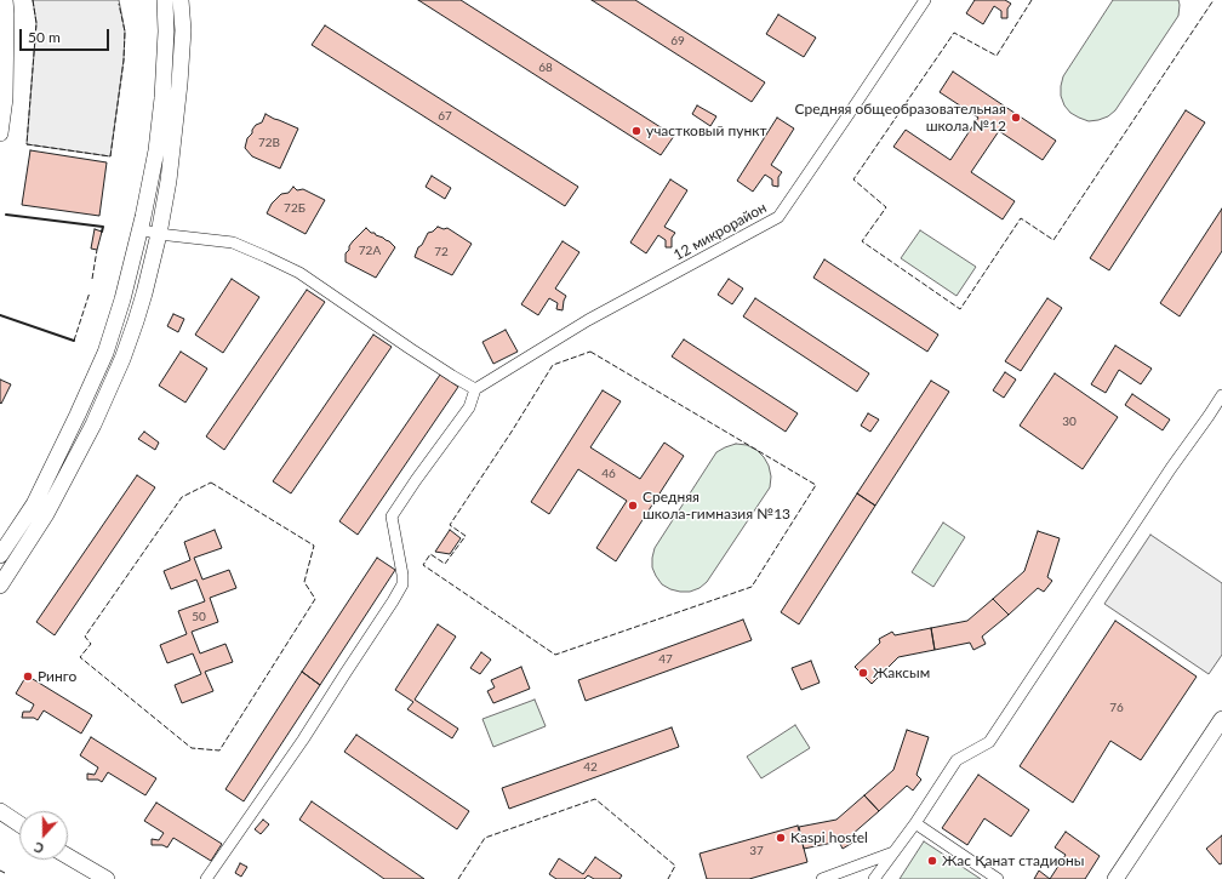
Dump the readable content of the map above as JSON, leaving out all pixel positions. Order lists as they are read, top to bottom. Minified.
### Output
{"streets":{"street":["12 микрорайон"]},"places":["Средняя общеобразовательная школа №12","участковый пункт","Средняя школа-гимназия №13","Жаксым","Ринго","Kaspi hostel","Жас Қанат стадионы"],"house_numbers":["69","68","67","72В","72Б","72А","72","30","46","50","47","76","42","37"],"scale_bar":"50 m","north":"bottom"}
